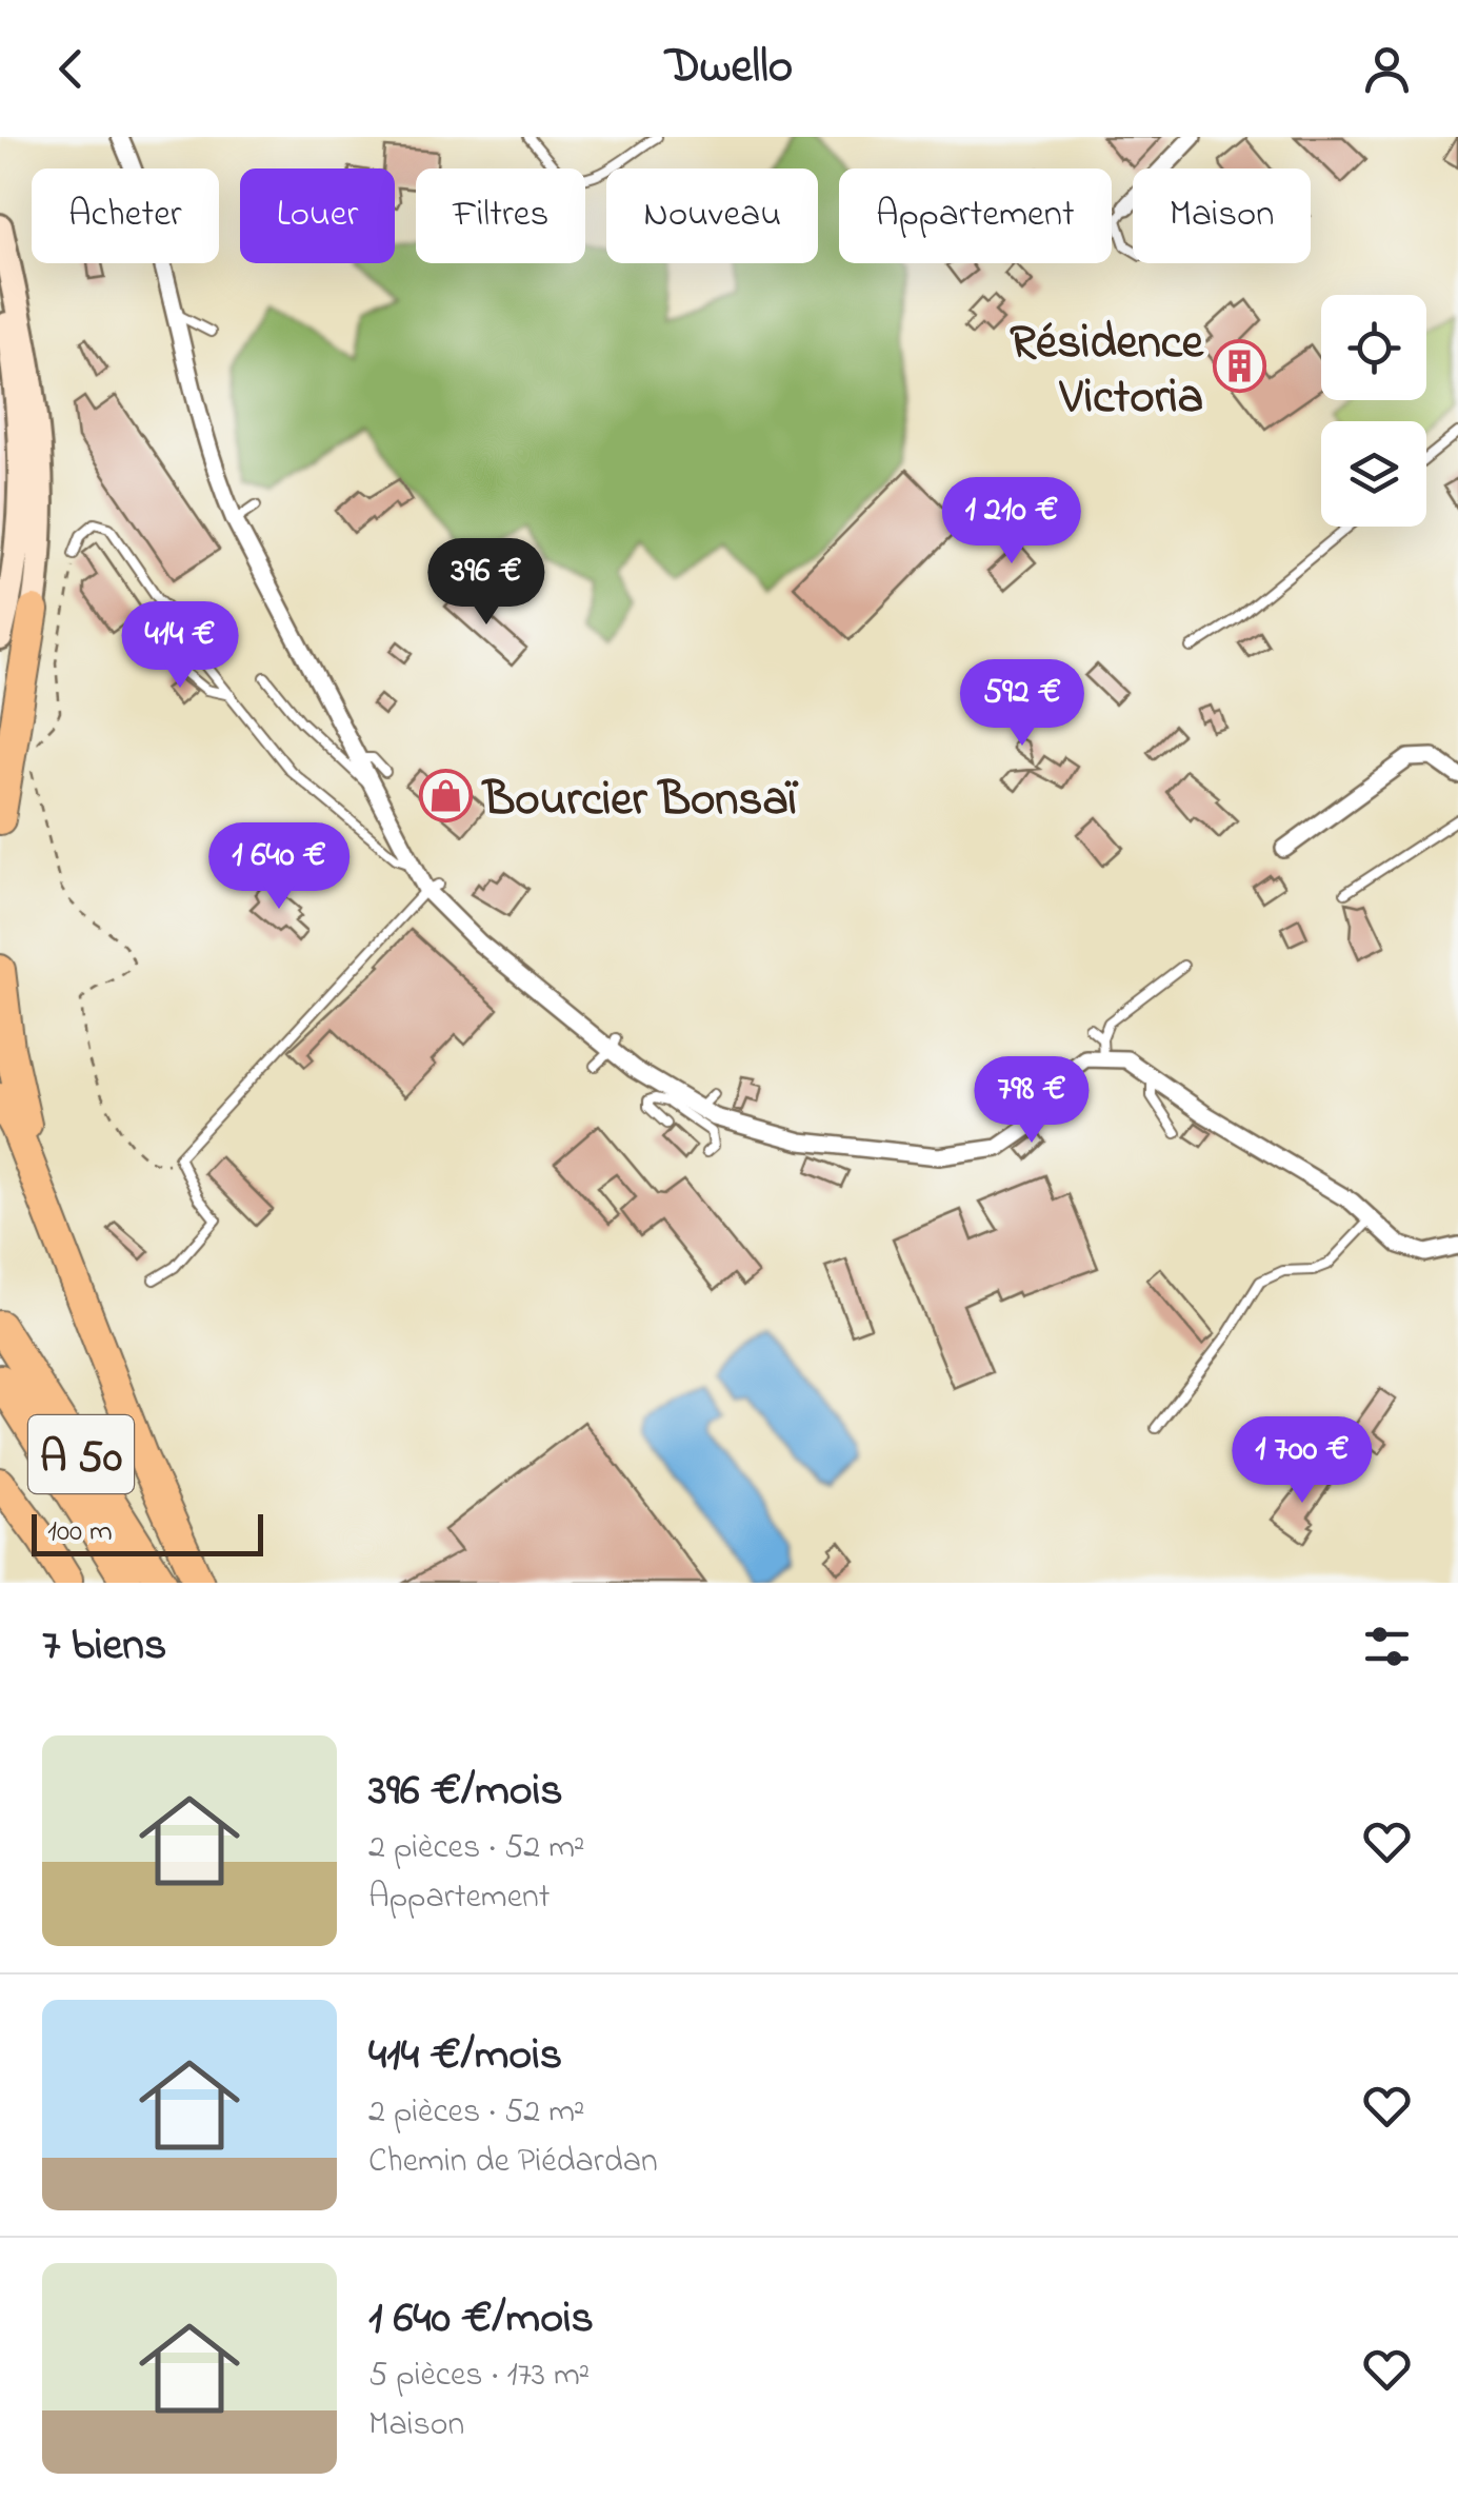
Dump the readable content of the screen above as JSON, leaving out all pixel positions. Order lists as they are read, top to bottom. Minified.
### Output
{"streets":{"highway":["A 50"]},"places":{"building":["Résidence Victoria"],"shop":["Bourcier Bonsaï"]},"scale_bar":"100 m","page":{"header":"Dwello","chip":["Acheter","Louer","Filtres","Nouveau","Appartement","Maison"],"price":["1 210 €","396 €","414 €","592 €","1 640 €","798 €","1 700 €"],"scale":"100 m","heading":"7 biens","list":[{"name":"396 €/mois","note":"2 pièces · 52 m² · Appartement"},{"name":"414 €/mois","note":"2 pièces · 52 m² · Chemin de Piédardan"},{"name":"1 640 €/mois","note":"5 pièces · 173 m² · Maison"}]}}
